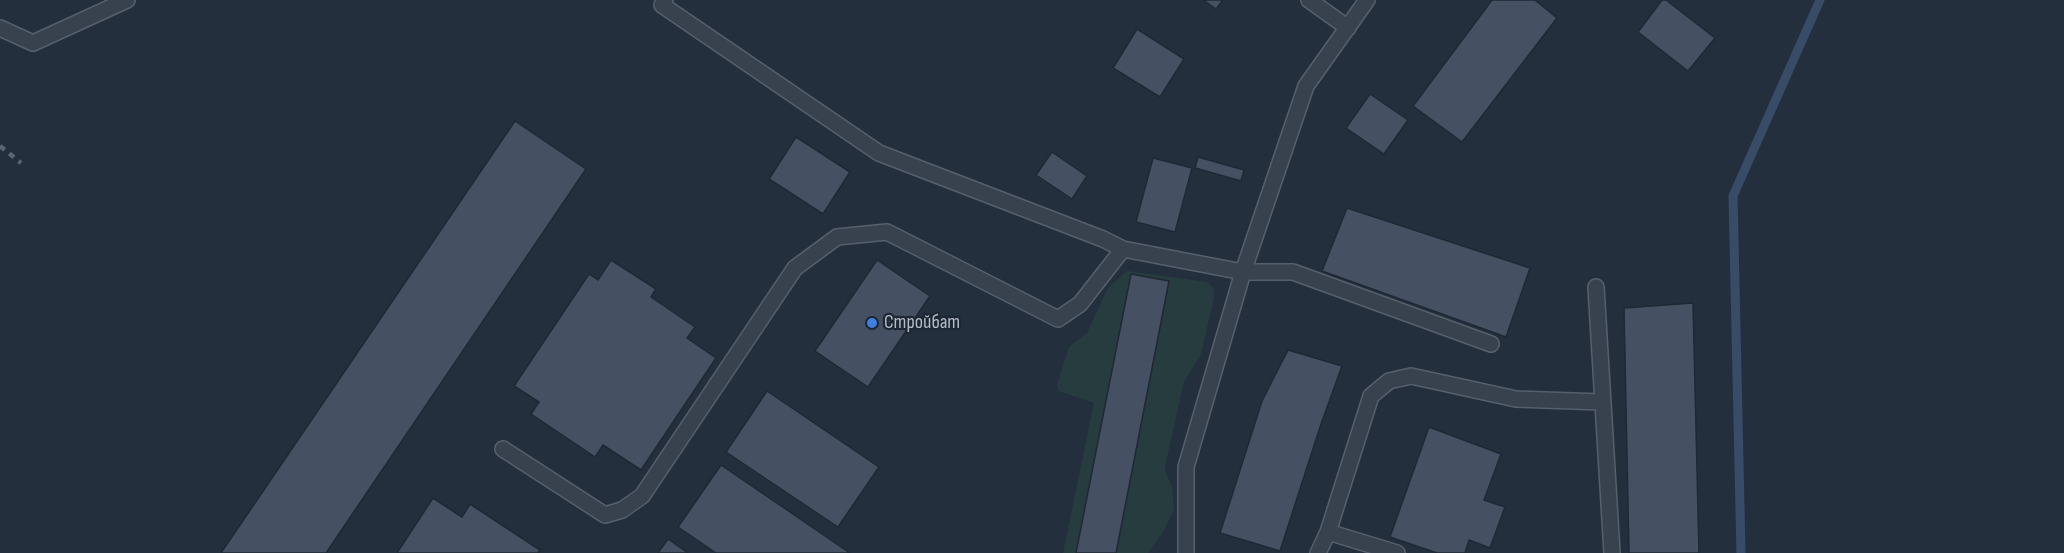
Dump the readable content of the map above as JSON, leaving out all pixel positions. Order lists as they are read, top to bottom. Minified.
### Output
{"places":["Стройбат"]}
